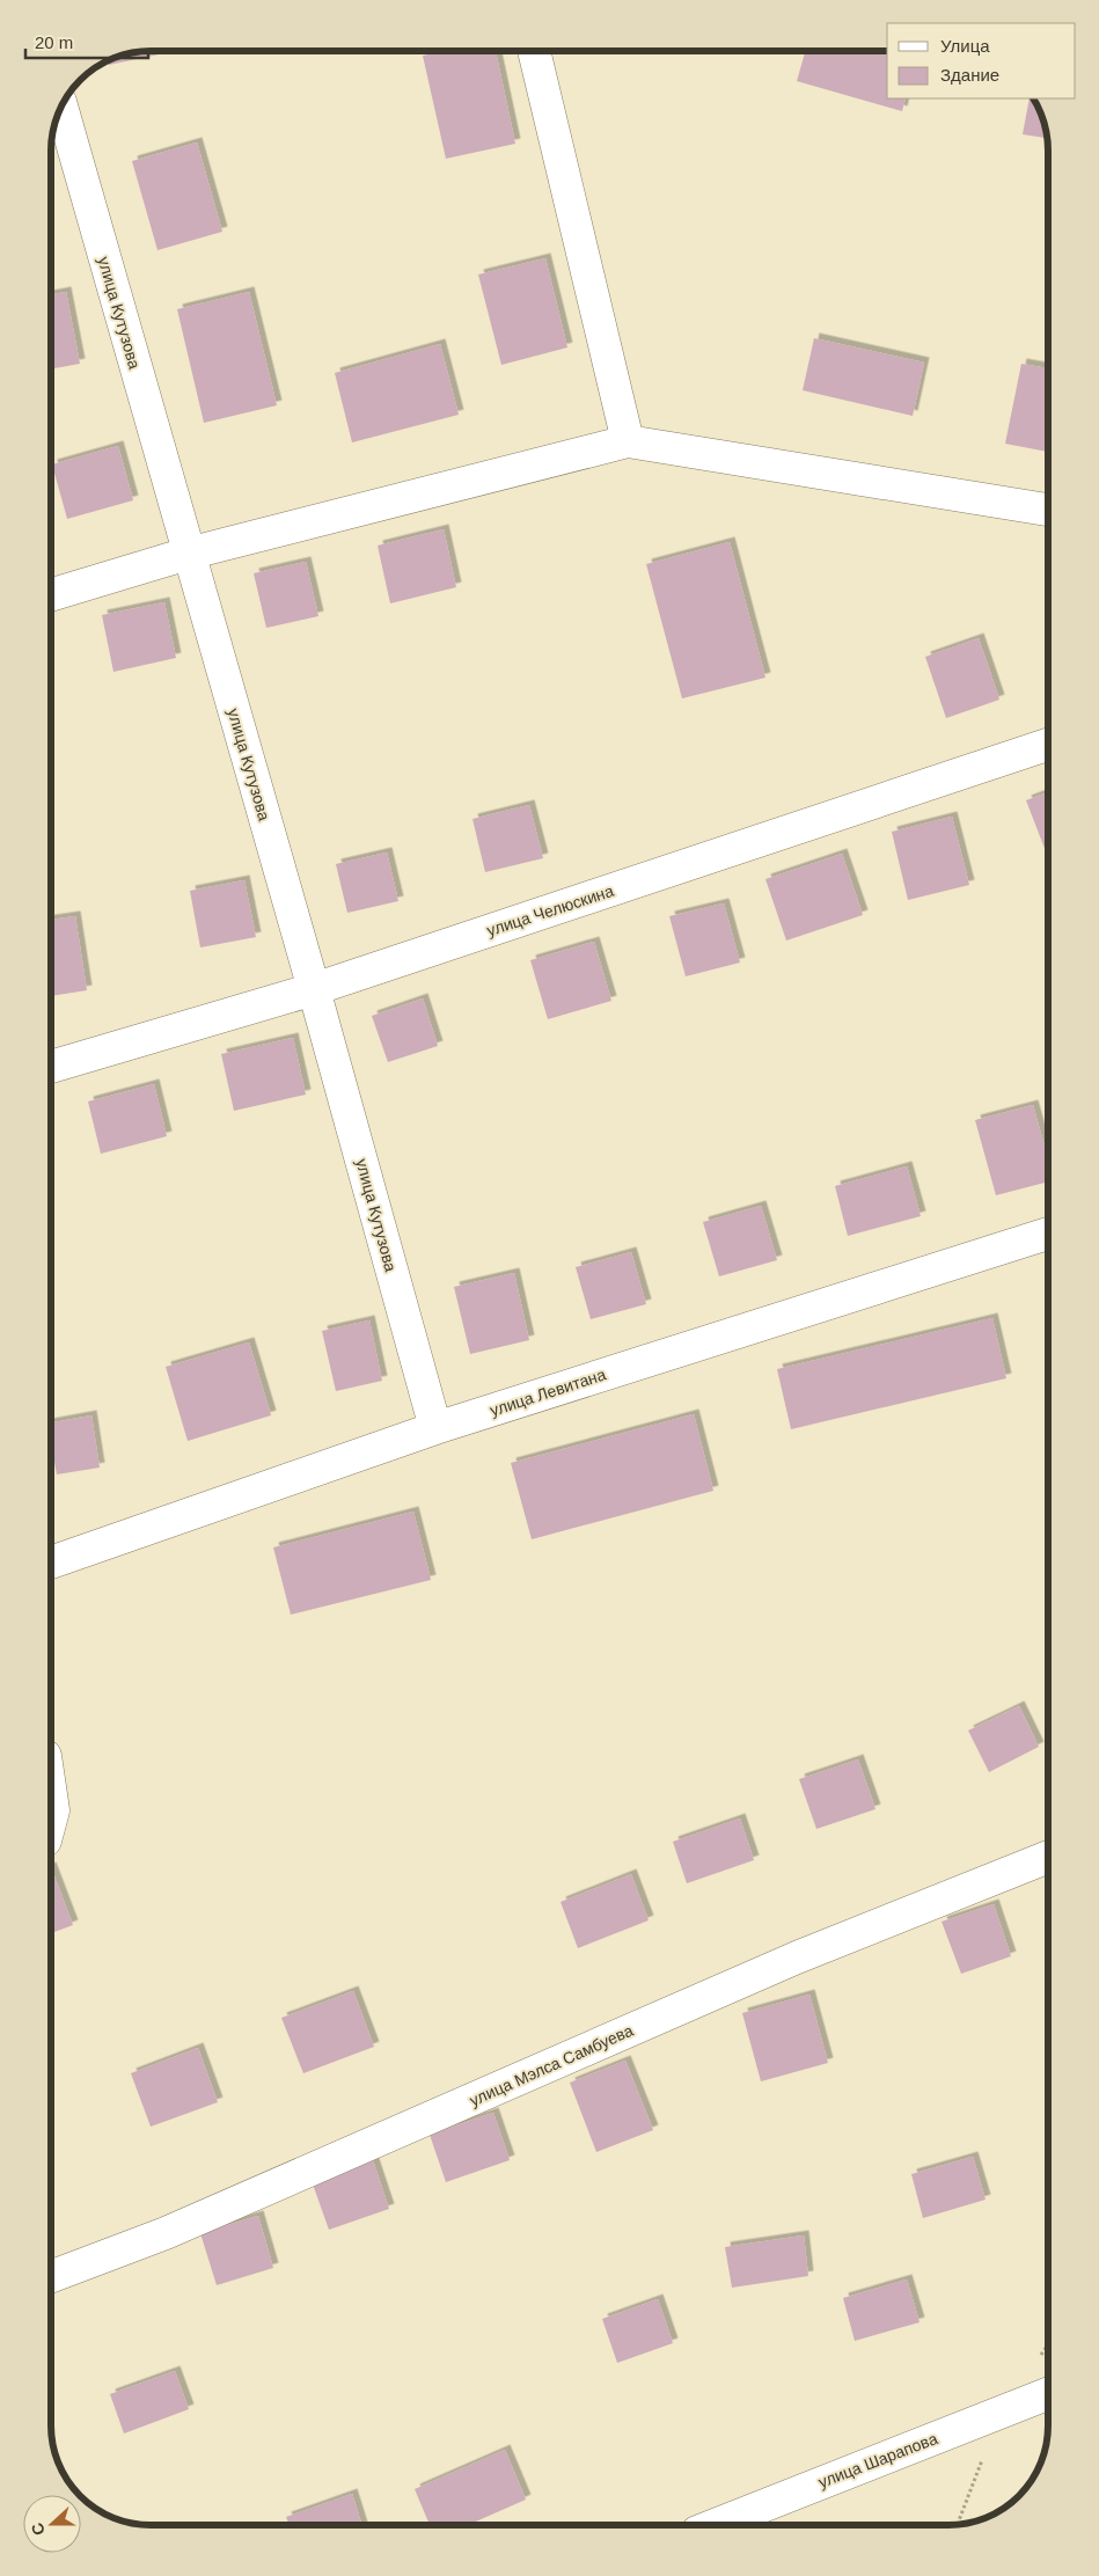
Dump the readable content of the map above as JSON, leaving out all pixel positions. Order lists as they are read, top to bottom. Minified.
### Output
{"streets":{"street":["улица Кутузова","улица Челюскина","улица Левитана","улица Мэлса Самбуева","улица Шарапова"]},"crossings":[["улица Кутузова","улица Челюскина"],["улица Кутузова","улица Левитана"]],"legend":["Улица","Здание"],"scale_bar":"20 m","north":"left"}
